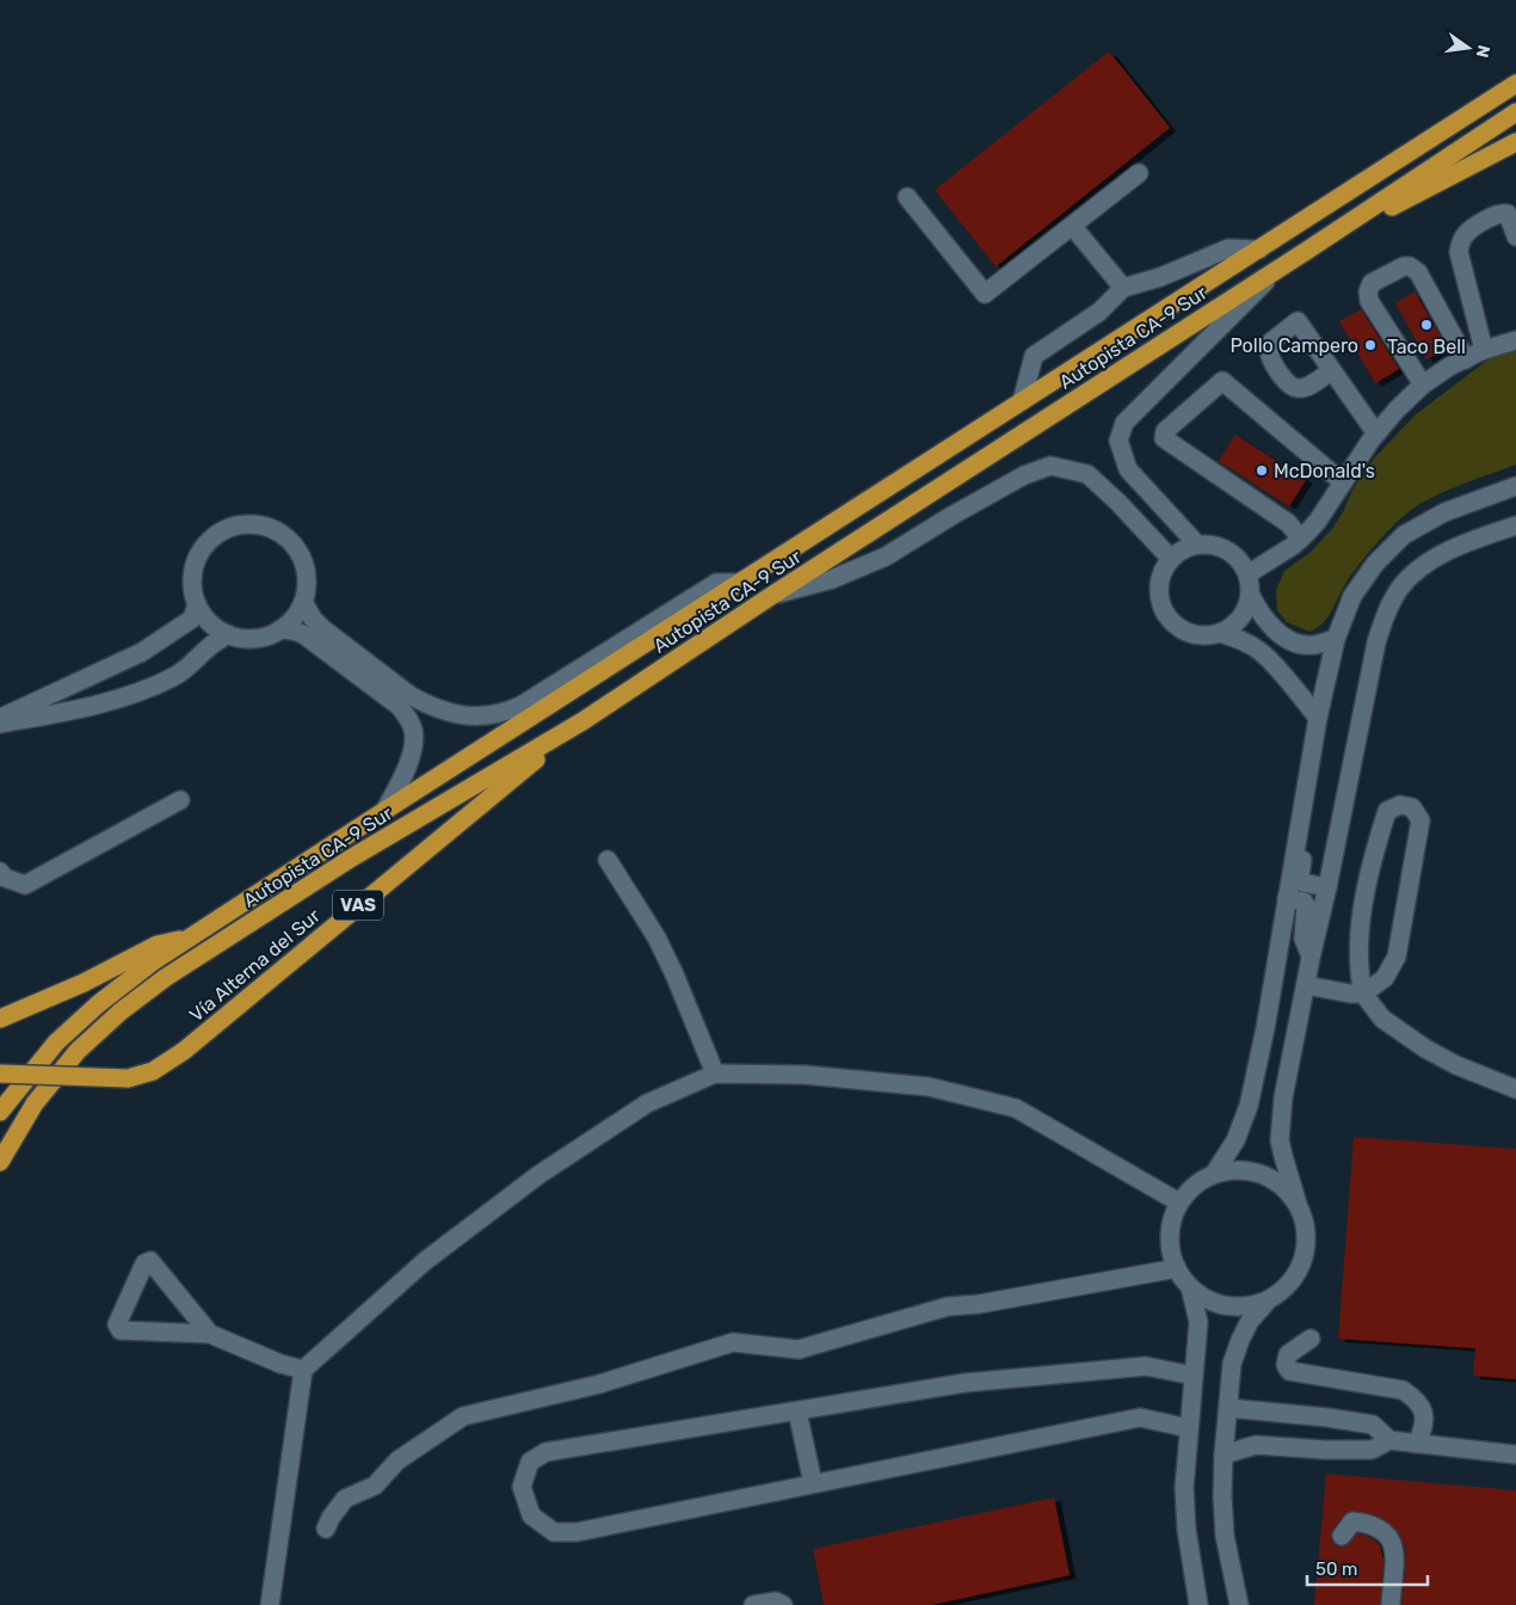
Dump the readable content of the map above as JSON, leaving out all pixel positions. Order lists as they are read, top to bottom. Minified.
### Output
{"streets":{"highway":["Autopista CA-9 Sur","VAS","Vía Alterna del Sur"]},"crossings":[["Autopista CA-9 Sur","Vía Alterna del Sur"]],"places":["Taco Bell","Pollo Campero","McDonald's"],"scale_bar":"50 m","north":"right"}
